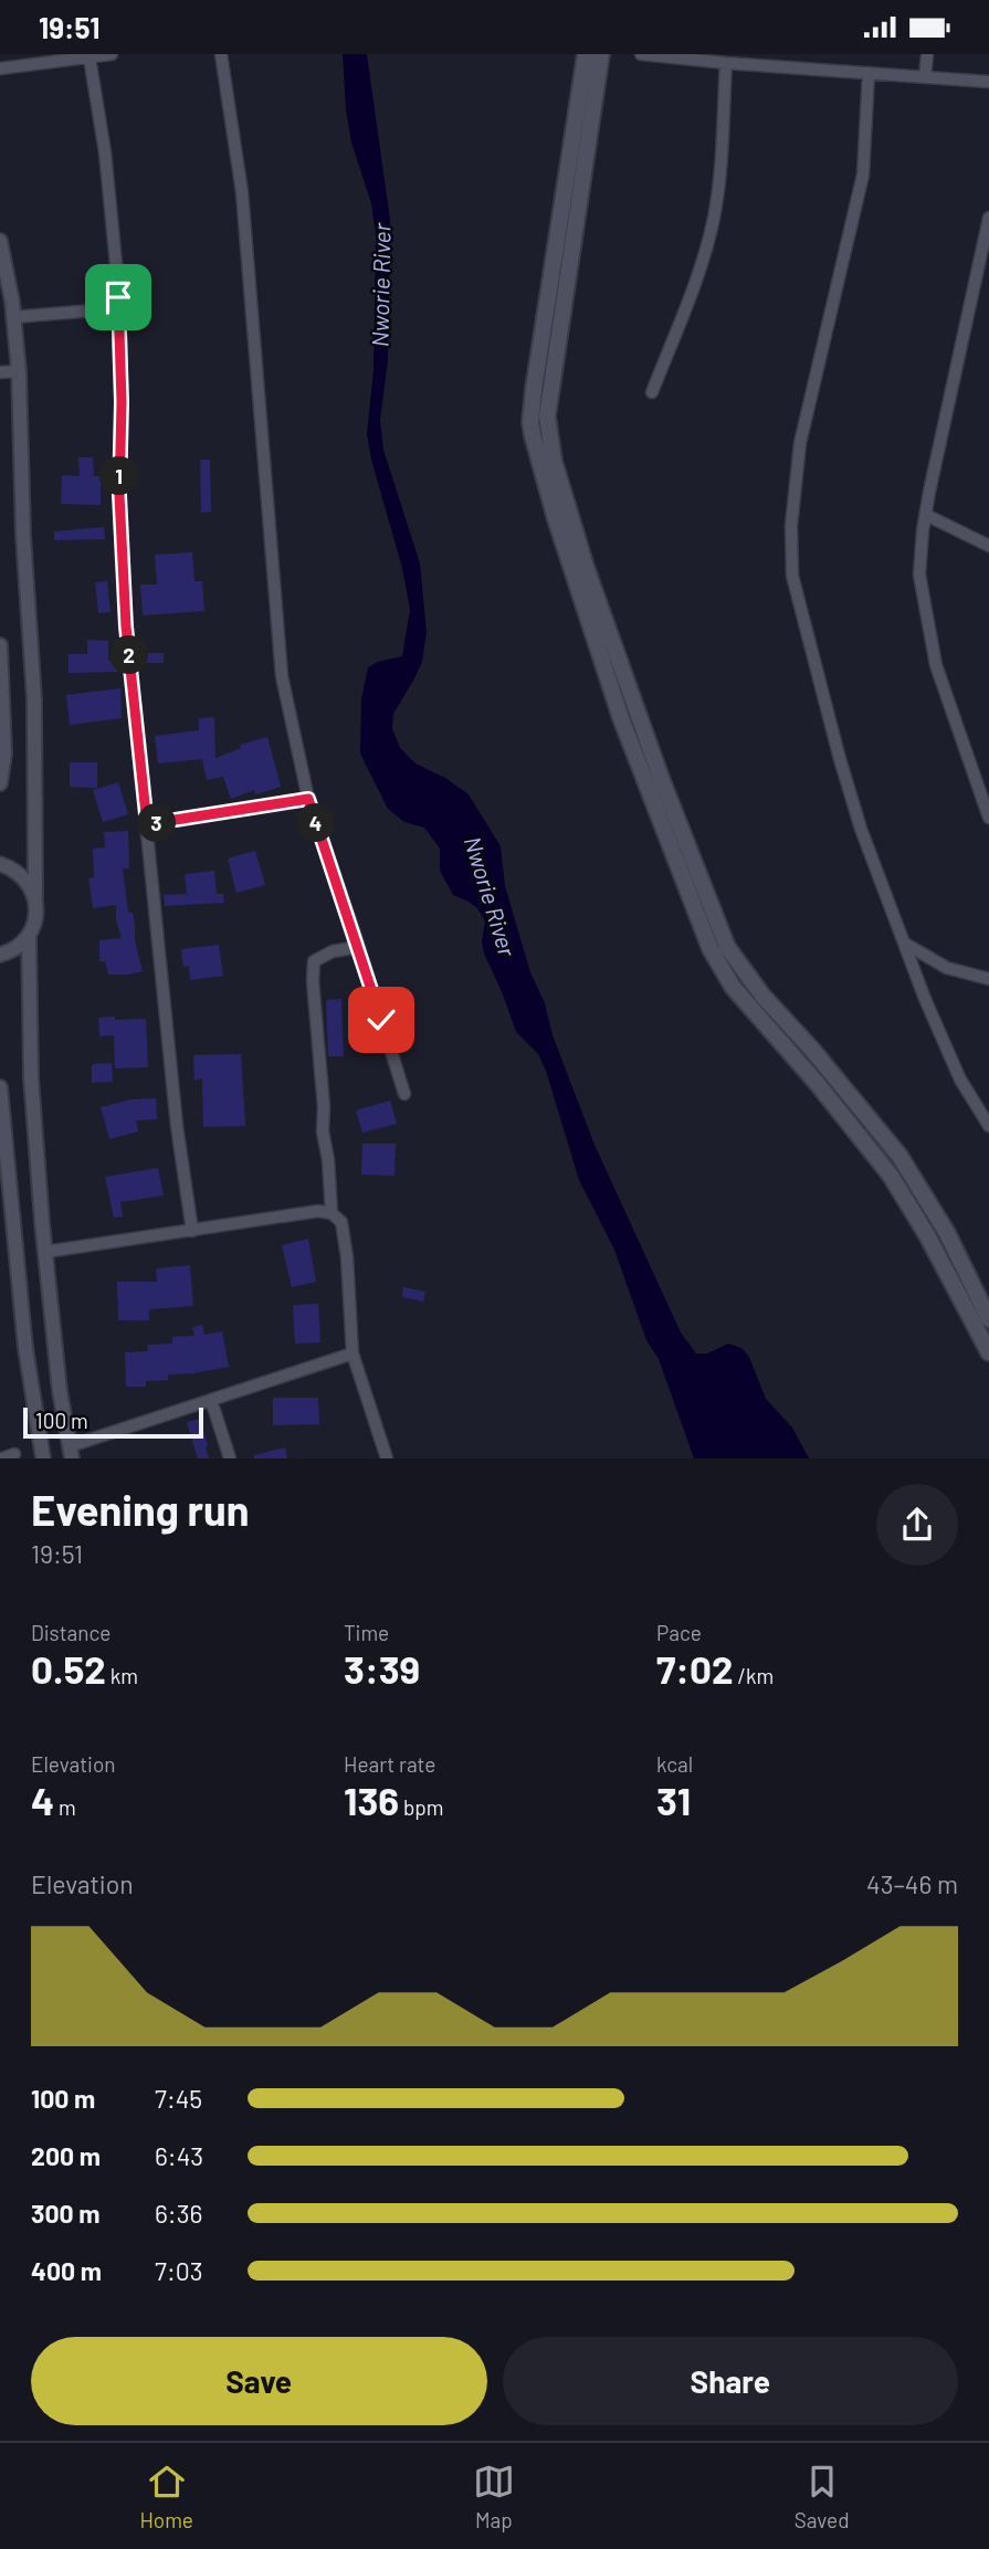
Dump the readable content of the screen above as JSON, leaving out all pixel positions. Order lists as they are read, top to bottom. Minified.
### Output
{"water":["Nworie River"],"scale_bar":"100 m","page":{"status":"19:51","pins":["1","2","3","4"],"scale":"100 m","heading":["Evening run","19:51"],"stats":[["Distance","0.52 km"],["Time","3:39"],["Pace","7:02 /km"],["Elevation","4 m"],["Heart rate","136 bpm"],["kcal","31"]],"chart":["Elevation","43–46 m"],"list":[{"name":"100 m","note":"7:45"},{"name":"200 m","note":"6:43"},{"name":"300 m","note":"6:36"},{"name":"400 m","note":"7:03"}],"buttons":["Save","Share"],"tabs":["Home","Map","Saved"]}}
